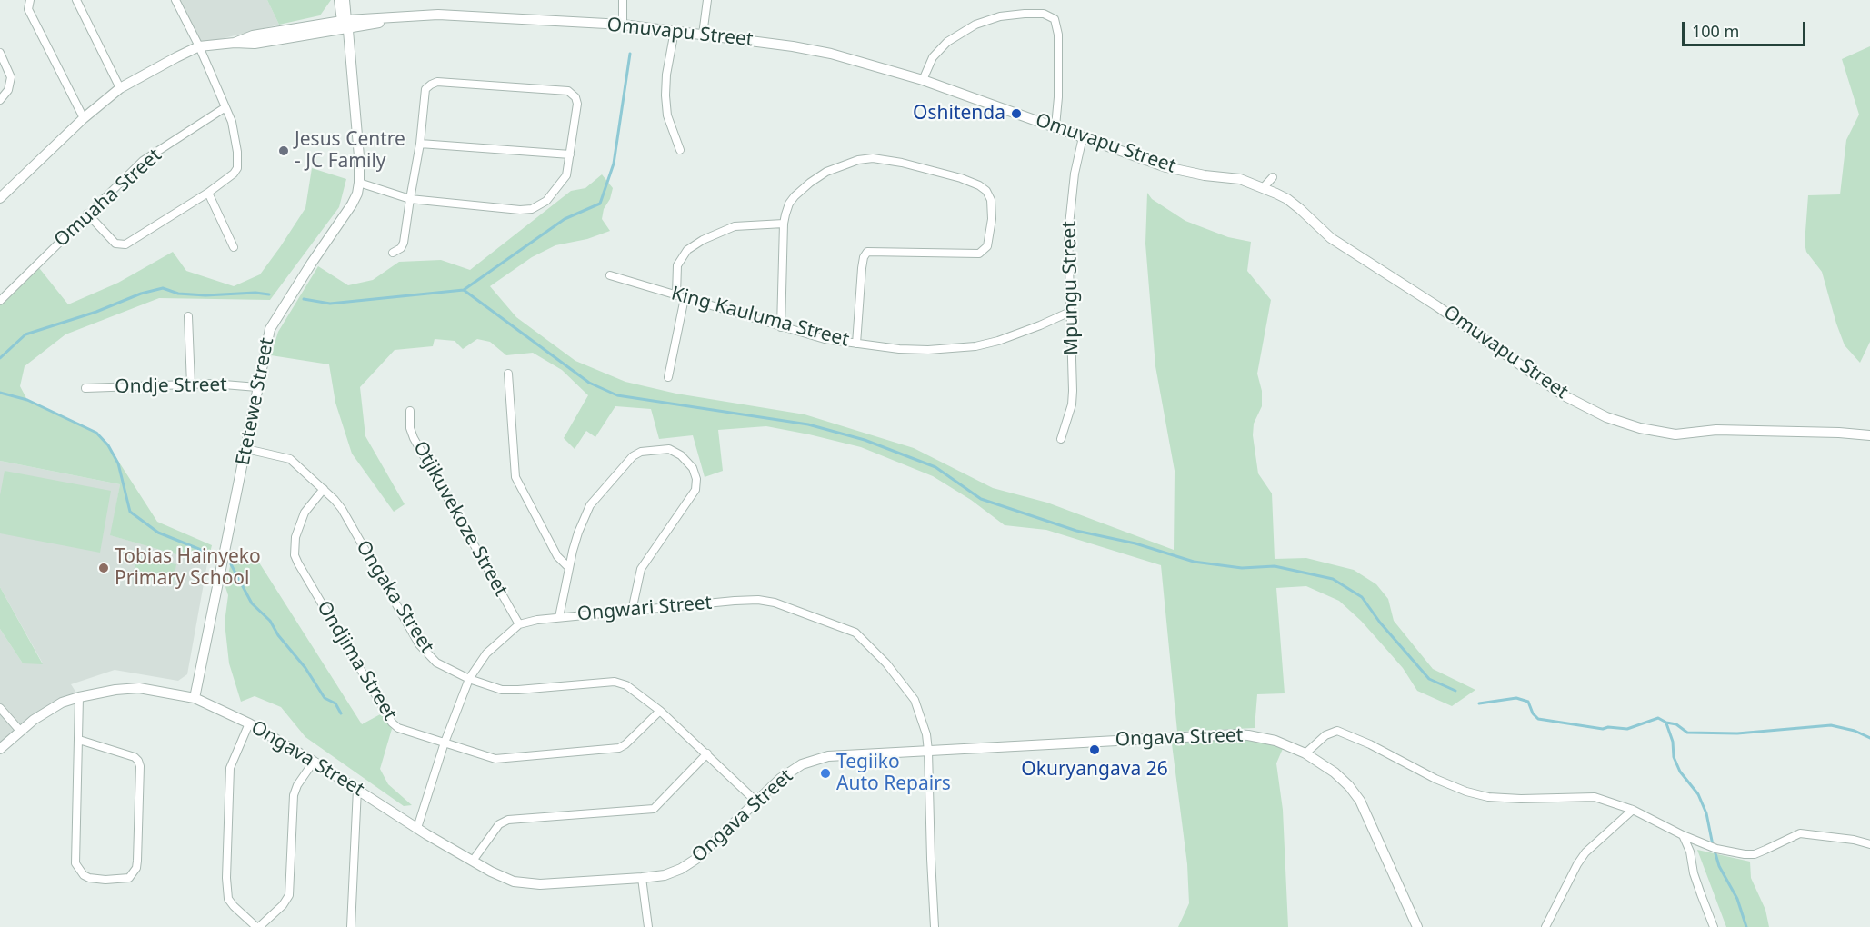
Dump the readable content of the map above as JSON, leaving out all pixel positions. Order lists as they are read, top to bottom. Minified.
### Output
{"streets":{"street":["Omuvapu Street","Omuaha Street","Mpungu Street","King Kauluma Street","Ondje Street","Etetewe Street","Otjikuvekoze Street","Ongaka Street","Ongwari Street","Ondjima Street","Ongava Street"]},"crossings":[["Omuvapu Street","Mpungu Street"],["Omuvapu Street","Etetewe Street"],["Mpungu Street","King Kauluma Street"],["Ondje Street","Etetewe Street"],["Etetewe Street","Ongaka Street"],["Etetewe Street","Ongava Street"],["Otjikuvekoze Street","Ongwari Street"],["Ongaka Street","Ongwari Street"],["Ongaka Street","Ondjima Street"],["Ongaka Street","Ongava Street"],["Ongwari Street","Ondjima Street"],["Ongwari Street","Ongava Street"]],"places":["Oshitenda","Jesus Centre - JC Family","Tobias Hainyeko Primary School","Okuryangava 26","Tegiiko Auto Repairs"],"scale_bar":"100 m"}
